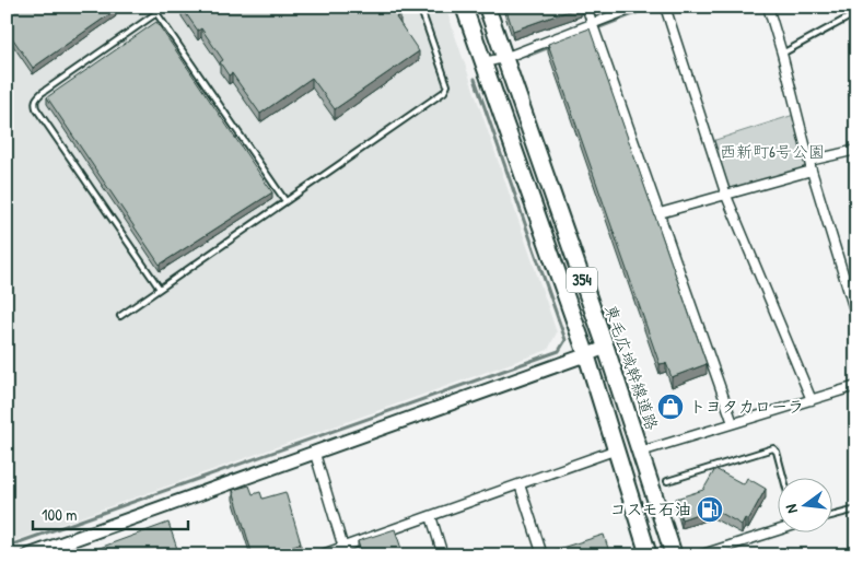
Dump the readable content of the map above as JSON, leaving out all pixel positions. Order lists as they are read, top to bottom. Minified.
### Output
{"streets":{"highway":["354","東毛広域幹線道路"]},"parks":["西新町6号公園"],"places":{"shop":["トヨタカローラ"],"fuel station":["コスモ石油"]},"scale_bar":"100 m","north":"left"}
